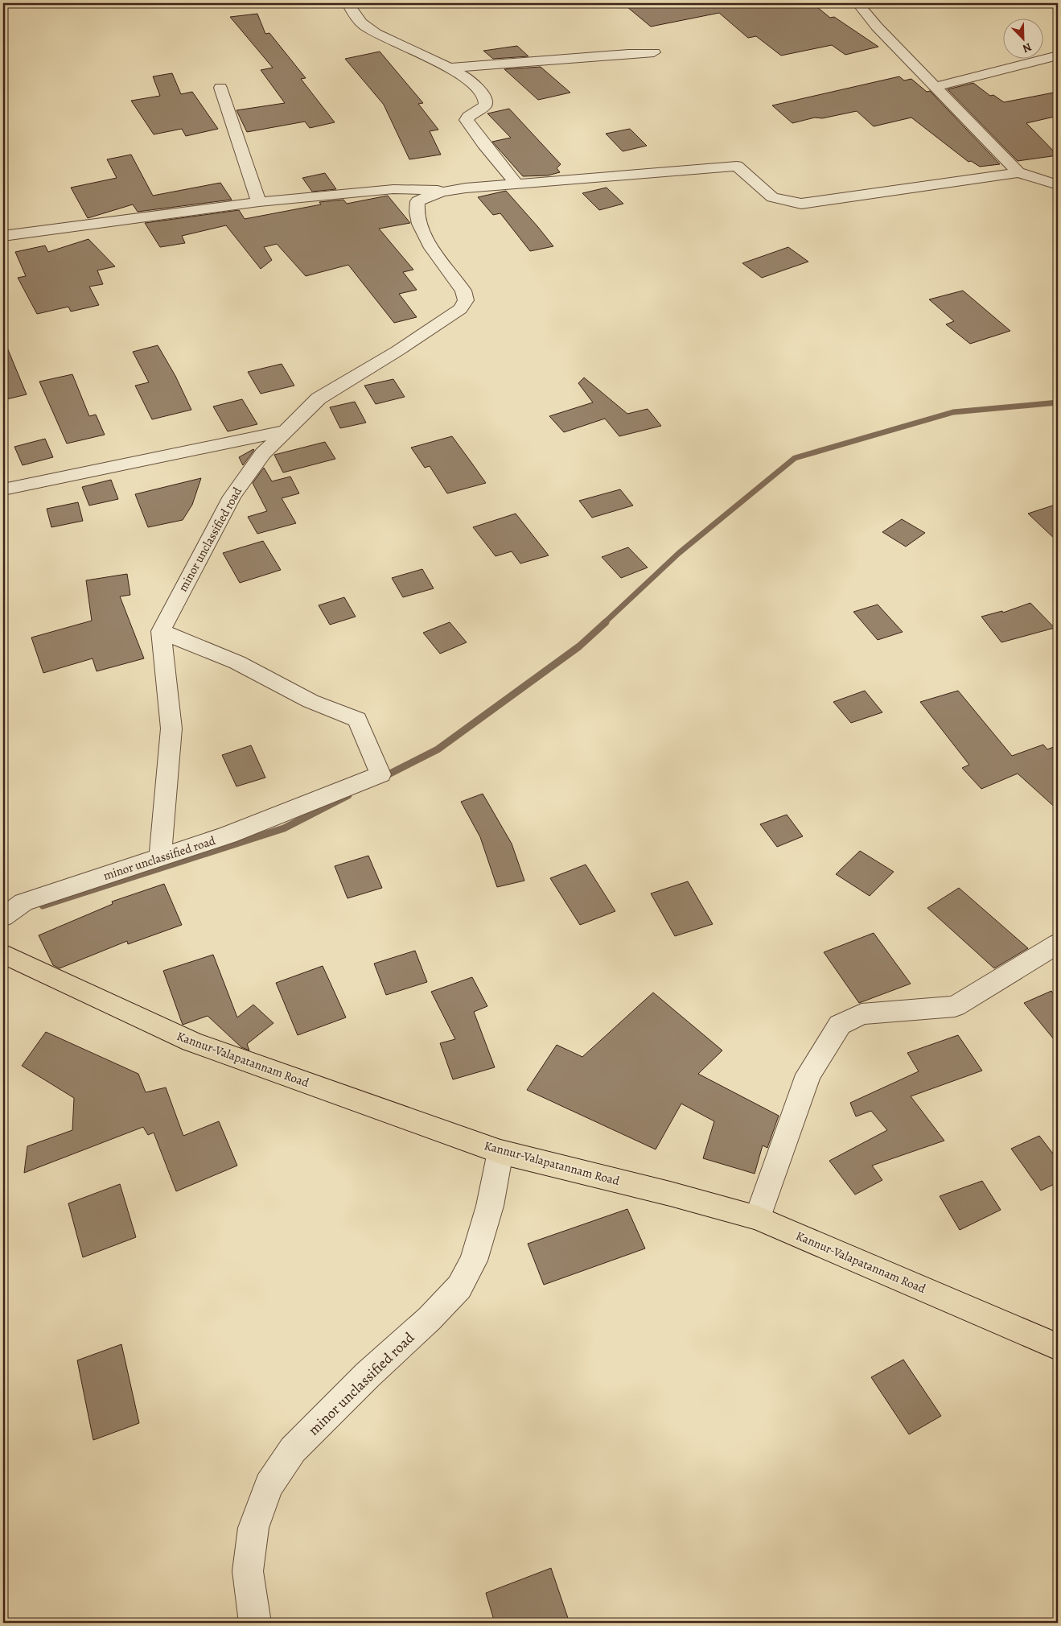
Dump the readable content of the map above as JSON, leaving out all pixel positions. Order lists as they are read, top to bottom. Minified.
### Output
{"streets":{"main road":["Kannur-Valapatannam Road"],"street":["minor unclassified road"]},"crossings":[["minor unclassified road","Kannur-Valapatannam Road"]],"north":"bottom right"}
